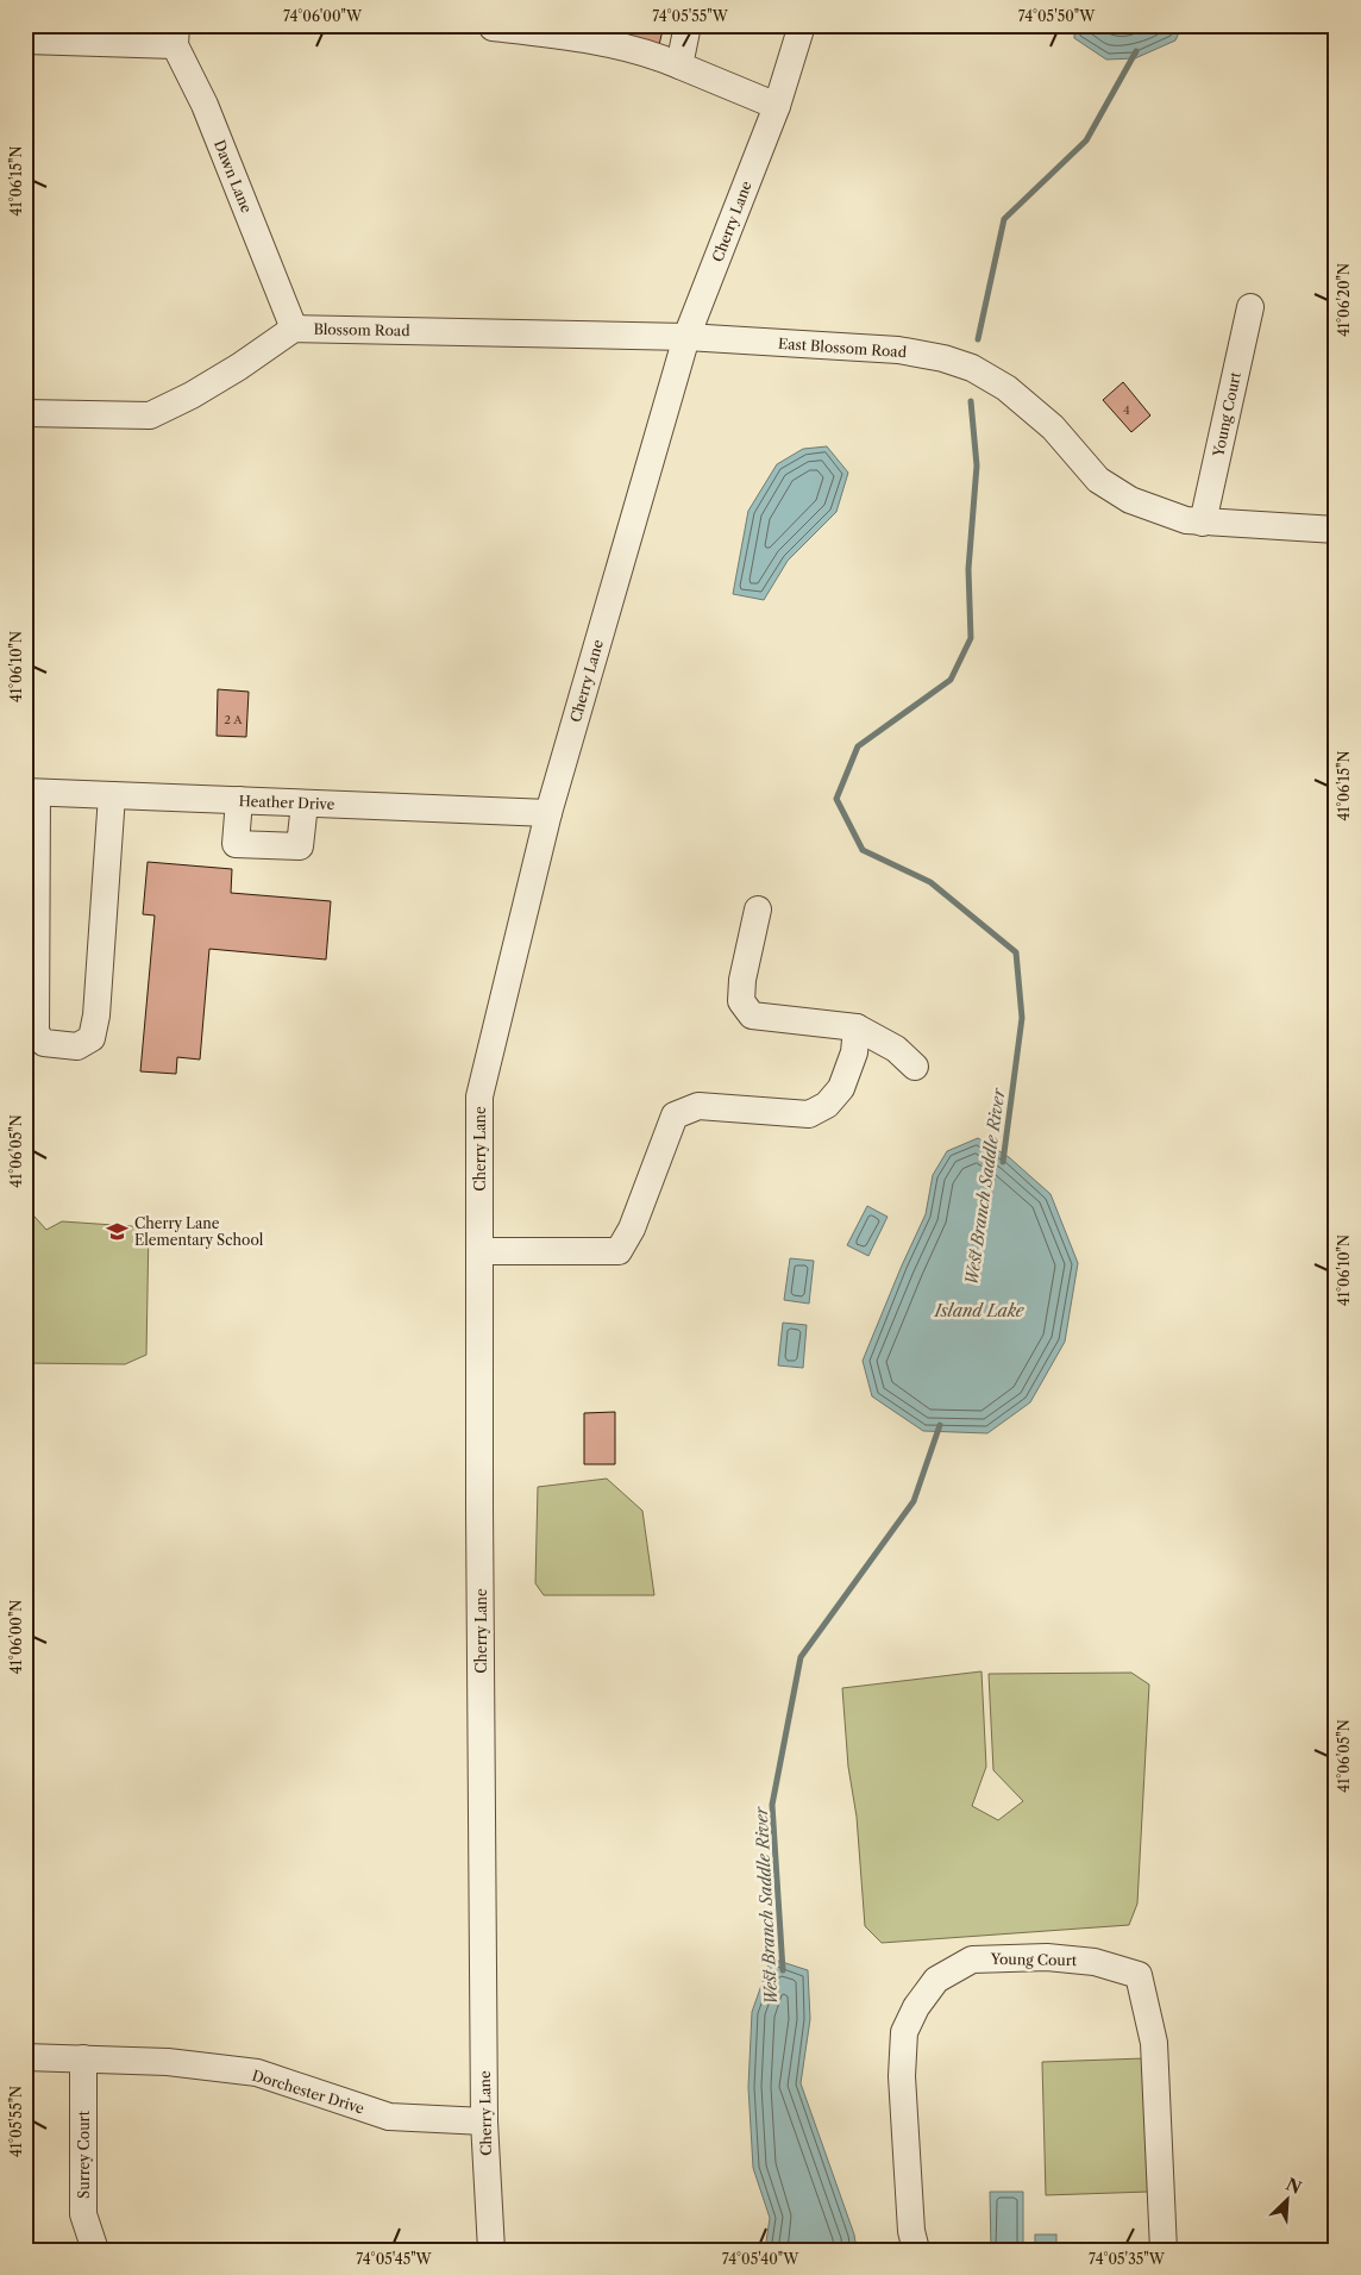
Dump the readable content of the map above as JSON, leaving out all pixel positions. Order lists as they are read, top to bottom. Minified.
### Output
{"streets":{"street":["Dawn Lane","Cherry Lane","Blossom Road","East Blossom Road","Young Court","Heather Drive","Dorchester Drive","Surrey Court"]},"crossings":[["Dawn Lane","Blossom Road"],["Cherry Lane","Blossom Road"],["Cherry Lane","East Blossom Road"],["Cherry Lane","Heather Drive"],["Cherry Lane","Dorchester Drive"],["Blossom Road","East Blossom Road"],["East Blossom Road","Young Court"],["Dorchester Drive","Surrey Court"]],"water":["West Branch Saddle River","Island Lake"],"places":{"school or university":["Cherry Lane Elementary School"]},"house_numbers":["4","2 A"],"north":"top right","coordinates":["74°06'00\"W","74°05'55\"W","74°05'50\"W","41°06'15\"N","41°06'20\"N","41°06'10\"N","41°06'05\"N","41°06'00\"N","41°05'55\"N","74°05'45\"W","74°05'40\"W","74°05'35\"W"]}
